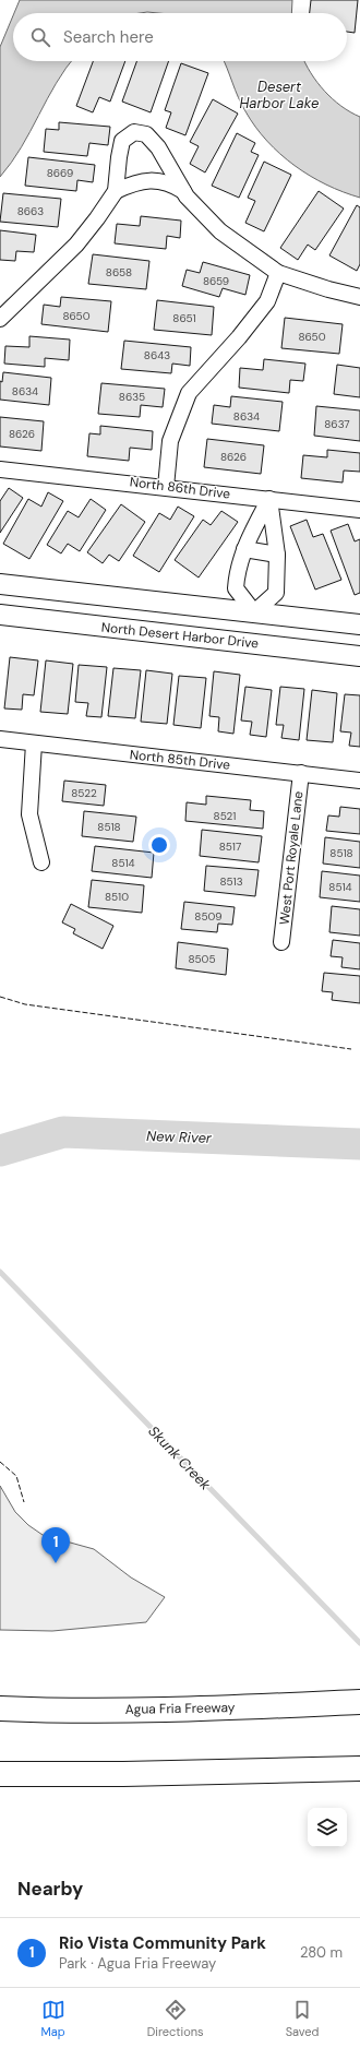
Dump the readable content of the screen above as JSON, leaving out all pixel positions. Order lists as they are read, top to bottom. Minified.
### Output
{"streets":{"highway":["Agua Fria Freeway"],"street":["North 86th Drive","North Desert Harbor Drive","North 85th Drive","West Port Royale Lane"]},"crossings":[["North 85th Drive","West Port Royale Lane"]],"water":["Desert Harbor Lake","New River","Skunk Creek"],"house_numbers":["8669","8663","8658","8659","8650","8651","8650","8643","8634","8635","8634","8637","8626","8626","8522","8521","8518","8517","8518","8514","8513","8514","8510","8509","8505"],"page":{"search":"Search here","pins":"1","heading":"Nearby","list":[{"mark":"1","name":"Rio Vista Community Park","note":"Park · Agua Fria Freeway","value":"280 m"}],"nav":["Map","Directions","Saved"]}}
